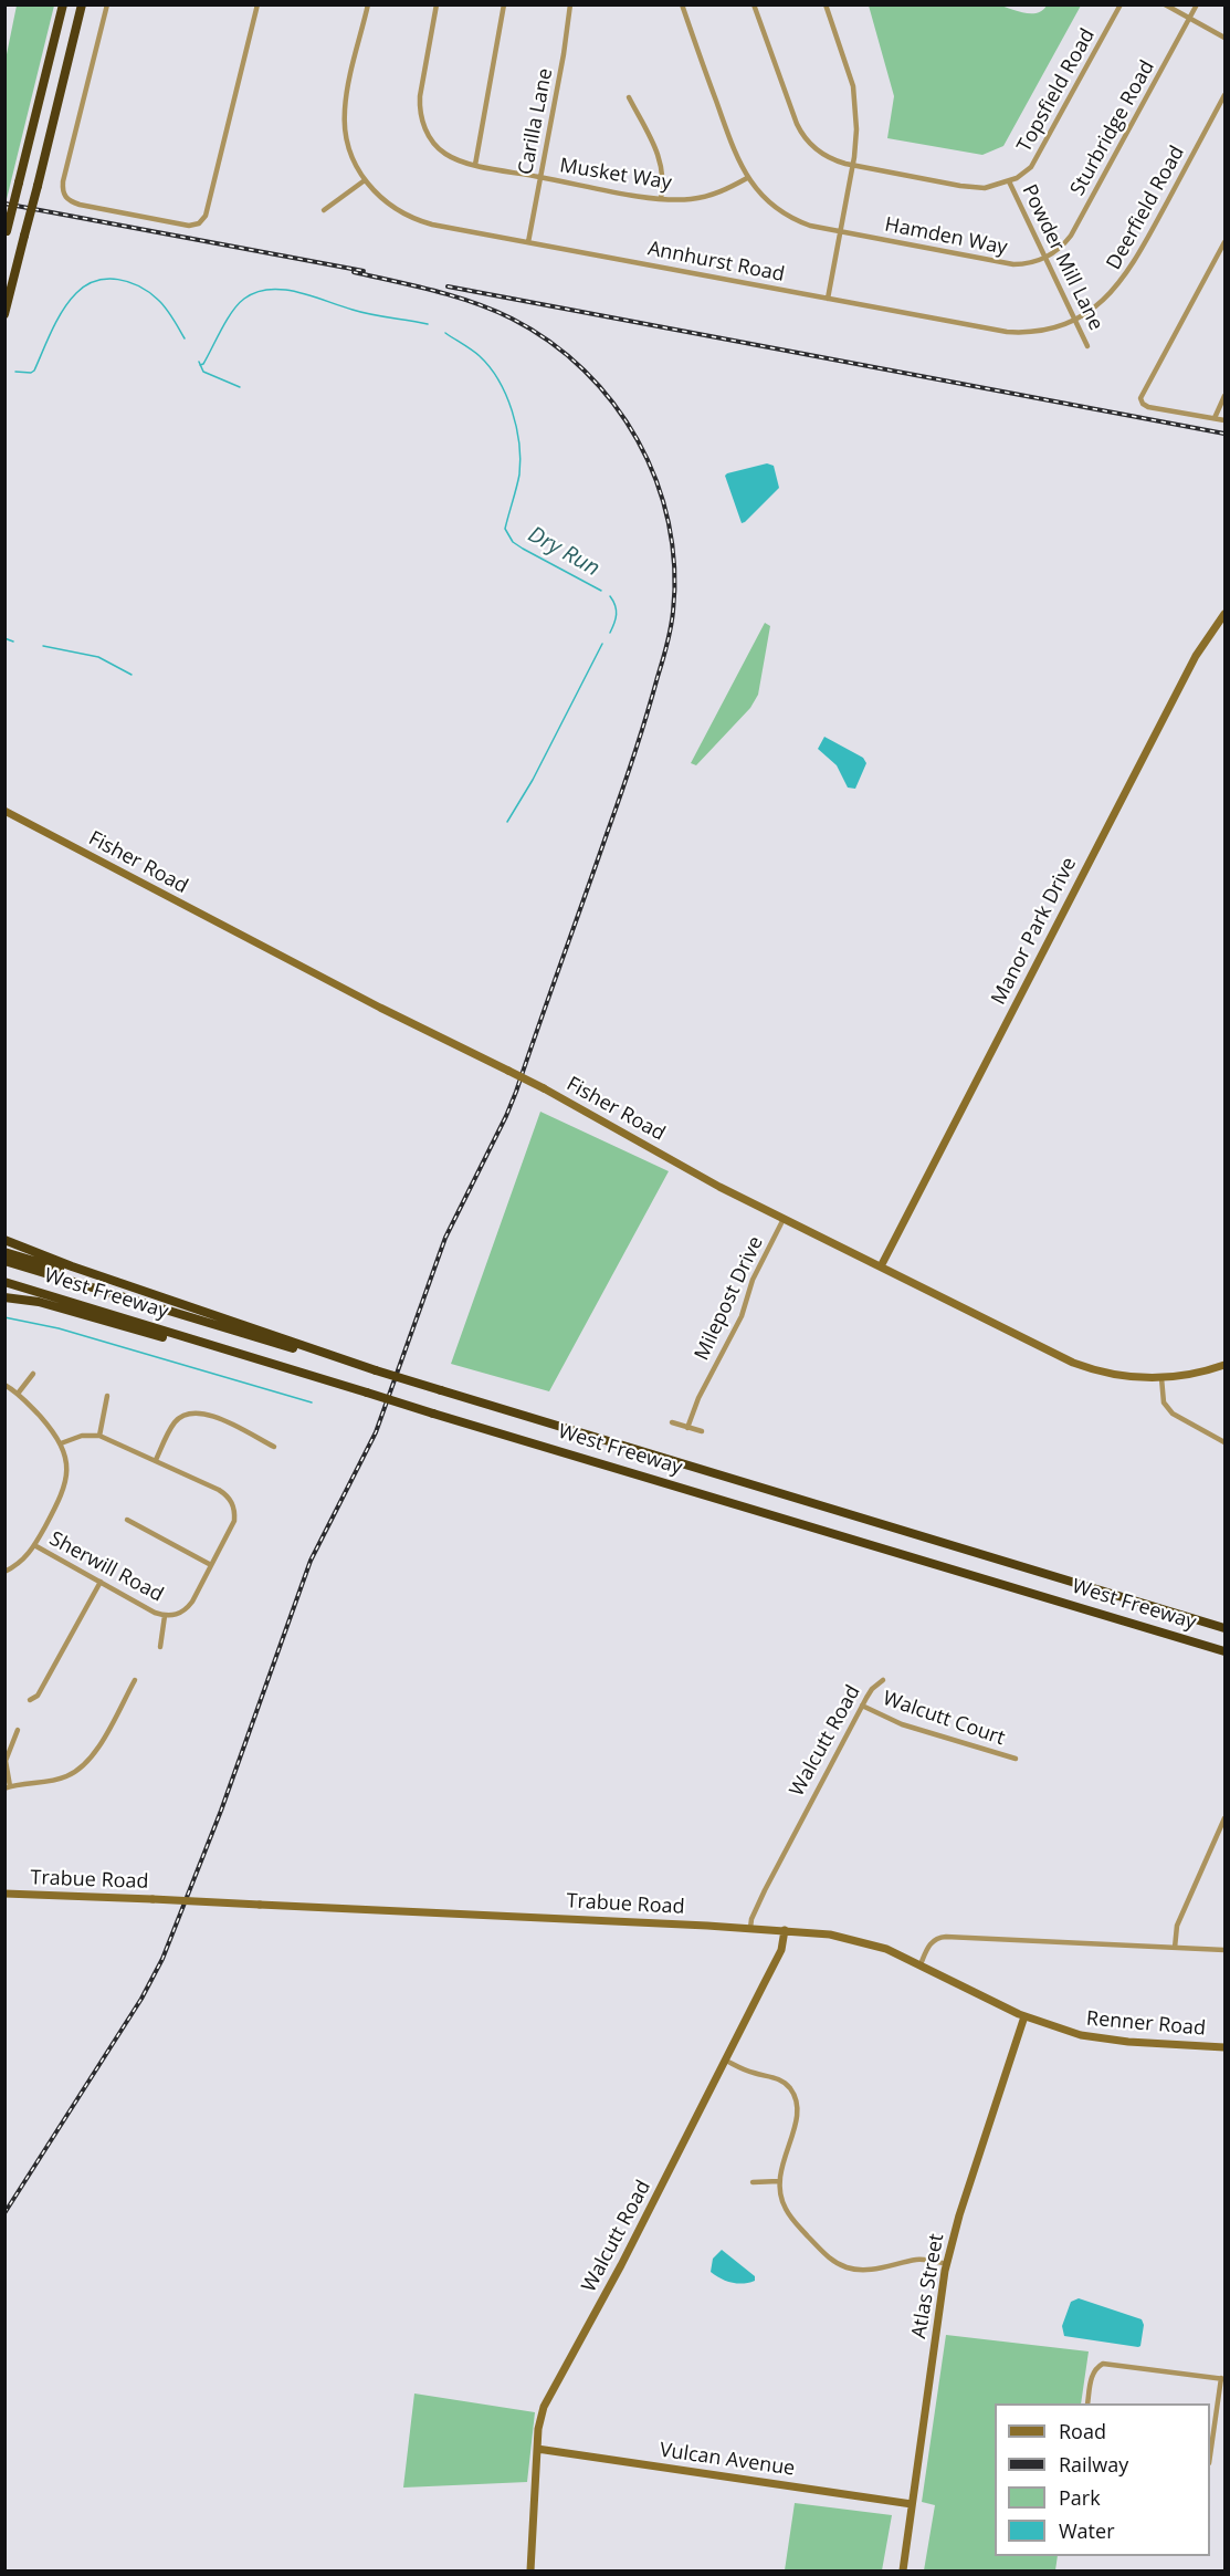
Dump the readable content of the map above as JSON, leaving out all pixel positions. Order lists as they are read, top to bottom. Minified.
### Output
{"streets":{"highway":["West Freeway"],"main road":["Fisher Road","Manor Park Drive","Walcutt Road","Trabue Road","Renner Road","Atlas Street","Vulcan Avenue"],"street":["Topsfield Road","Carilla Lane","Sturbridge Road","Musket Way","Deerfield Road","Hamden Way","Powder Mill Lane","Annhurst Road","Milepost Drive","Sherwill Road","Walcutt Court"]},"crossings":[["Topsfield Road","Powder Mill Lane"],["Carilla Lane","Musket Way"],["Carilla Lane","Annhurst Road"],["Sturbridge Road","Hamden Way"],["Sturbridge Road","Powder Mill Lane"],["Musket Way","Hamden Way"],["Deerfield Road","Powder Mill Lane"],["Deerfield Road","Annhurst Road"],["Hamden Way","Powder Mill Lane"],["Powder Mill Lane","Annhurst Road"],["Fisher Road","Manor Park Drive"],["Fisher Road","Milepost Drive"],["Walcutt Court","Walcutt Road"],["Walcutt Road","Trabue Road"],["Walcutt Road","Vulcan Avenue"],["Trabue Road","Renner Road"],["Renner Road","Atlas Street"],["Atlas Street","Vulcan Avenue"]],"water":["Dry Run"],"legend":["Road","Railway","Park","Water"]}
